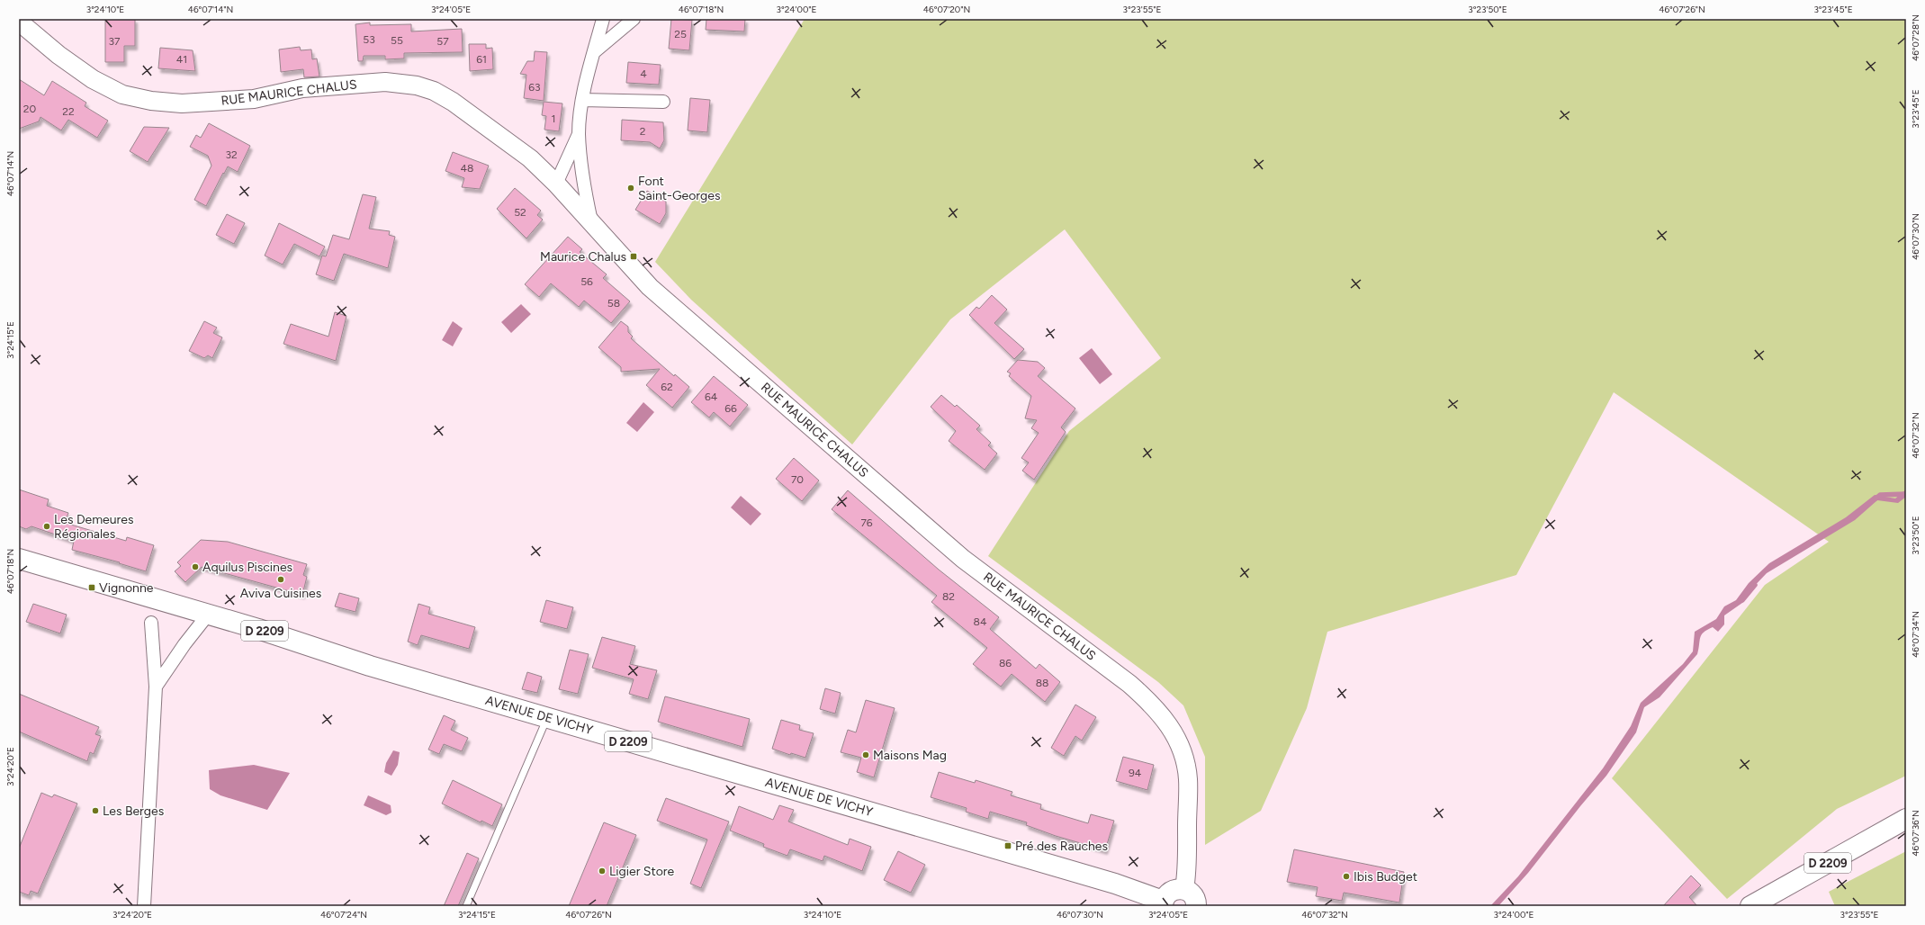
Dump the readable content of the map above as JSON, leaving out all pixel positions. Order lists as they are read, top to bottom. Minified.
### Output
{"streets":{"main road":["D 2209","AVENUE DE VICHY"],"street":["RUE MAURICE CHALUS"]},"places":{"other":["Font Saint-Georges","Les Demeures Régionales","Aquilus Piscines","Aviva Cuisines","Maisons Mag","Les Berges","Ligier Store","Ibis Budget"],"transit":["Maurice Chalus","Vignonne","Pré des Rauches"]},"house_numbers":["25","53","55","37","57","41","61","4","63","20","22","1","2","32","48","52","56","58","62","64","66","70","76","82","84","86","88","94"],"coordinates":["3°24'10\"E","46°07'14\"N","3°24'05\"E","46°07'18\"N","3°24'00\"E","46°07'20\"N","3°23'55\"E","3°23'50\"E","46°07'26\"N","3°23'45\"E","46°07'28\"N","46°07'30\"N","3°24'15\"E","46°07'32\"N","46°07'34\"N","3°24'20\"E","46°07'36\"N","46°07'24\"N"]}
